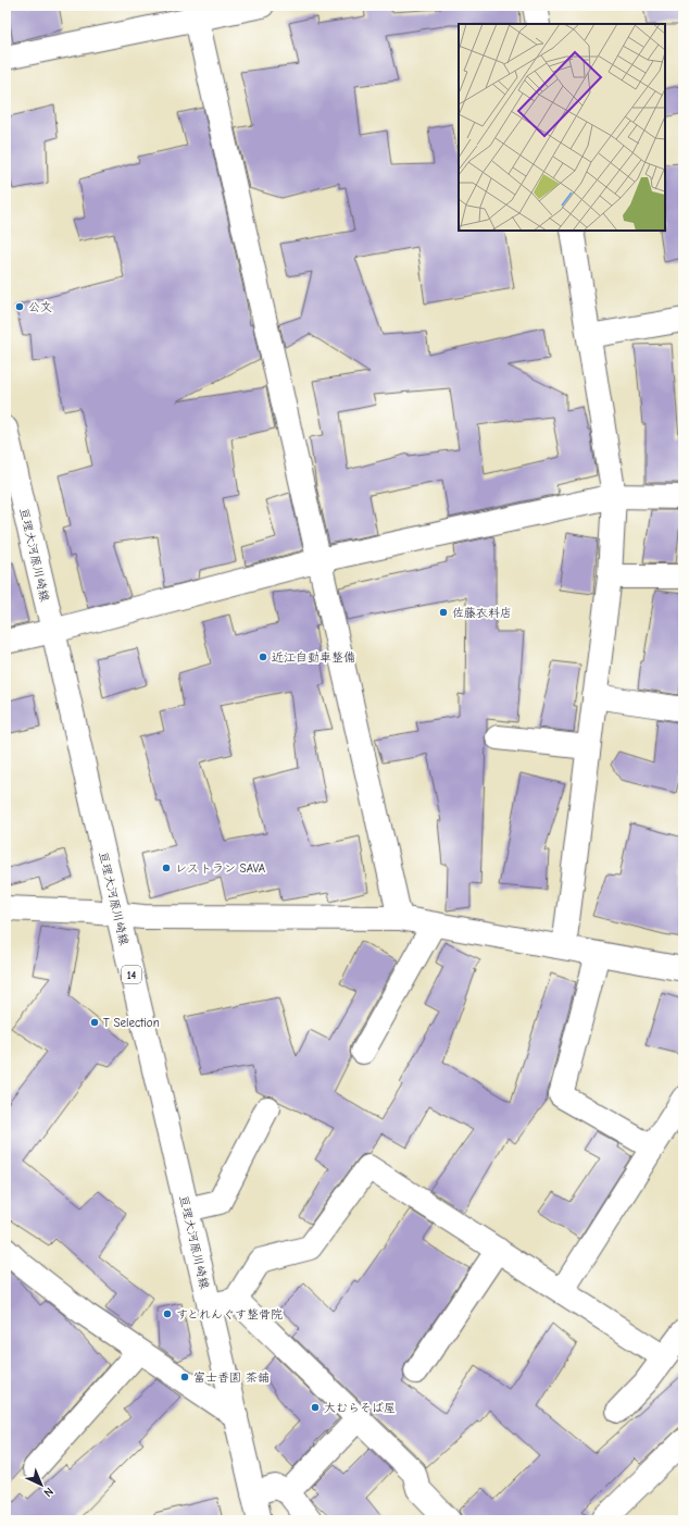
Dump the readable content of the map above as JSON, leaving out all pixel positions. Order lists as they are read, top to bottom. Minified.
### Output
{"streets":{"street":["亘理大河原川崎線","14"]},"places":["公文","佐藤衣料店","近江自動車整備","レストラン SAVA","T Selection","すとれんぐす整骨院","富士香園 茶舗","大むらそば屋"],"north":"bottom right"}
